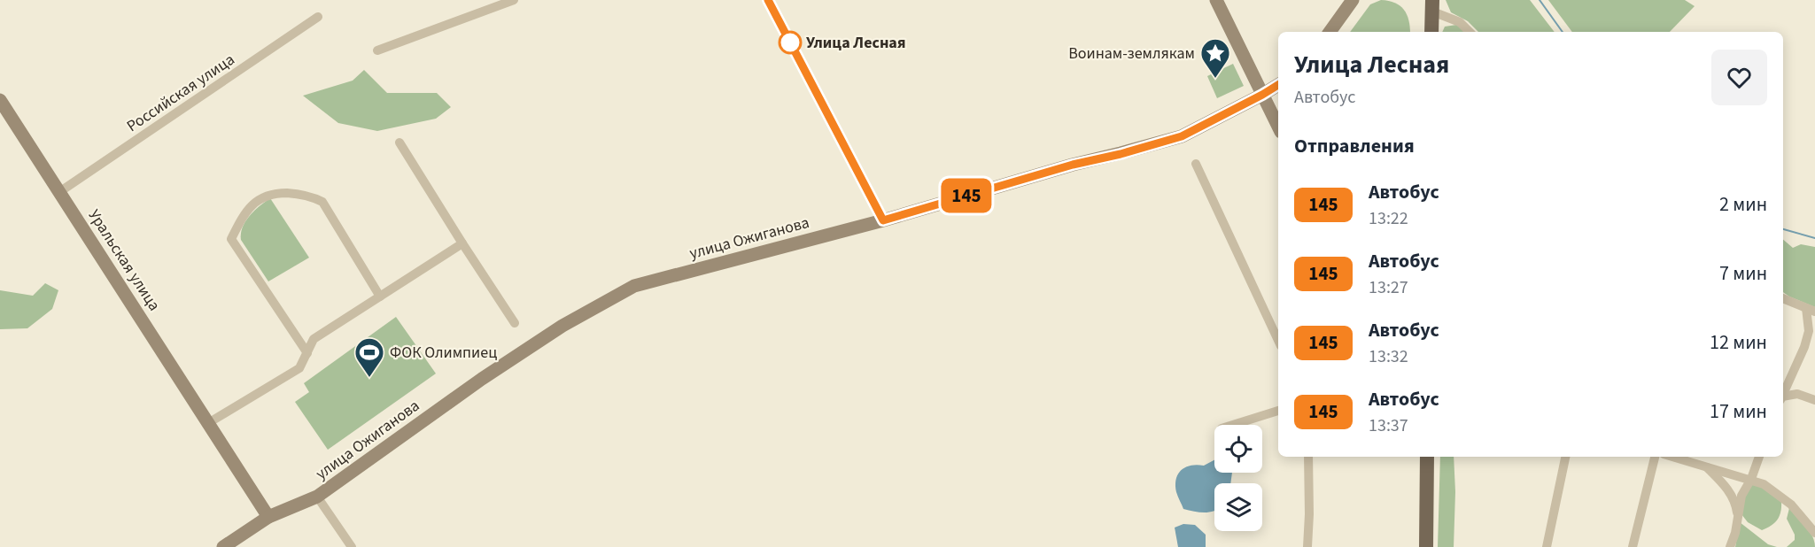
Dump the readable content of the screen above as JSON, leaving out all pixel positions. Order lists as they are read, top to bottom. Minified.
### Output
{"streets":{"street":["Российская улица","улица Ожиганова","Уральская улица"]},"crossings":[["Российская улица","Уральская улица"],["улица Ожиганова","Уральская улица"]],"places":{"other":["Улица Лесная"],"place":["Воинам-землякам"],"sports":["ФОК Олимпиец"]},"lines":["bus line 145"],"page":{"on_map":"145","heading":[["Улица Лесная","Автобус"],"Отправления"],"list":[{"mark":"145","name":"Автобус","note":"13:22","value":"2 мин"},{"mark":"145","name":"Автобус","note":"13:27","value":"7 мин"},{"mark":"145","name":"Автобус","note":"13:32","value":"12 мин"},{"mark":"145","name":"Автобус","note":"13:37","value":"17 мин"}]}}
